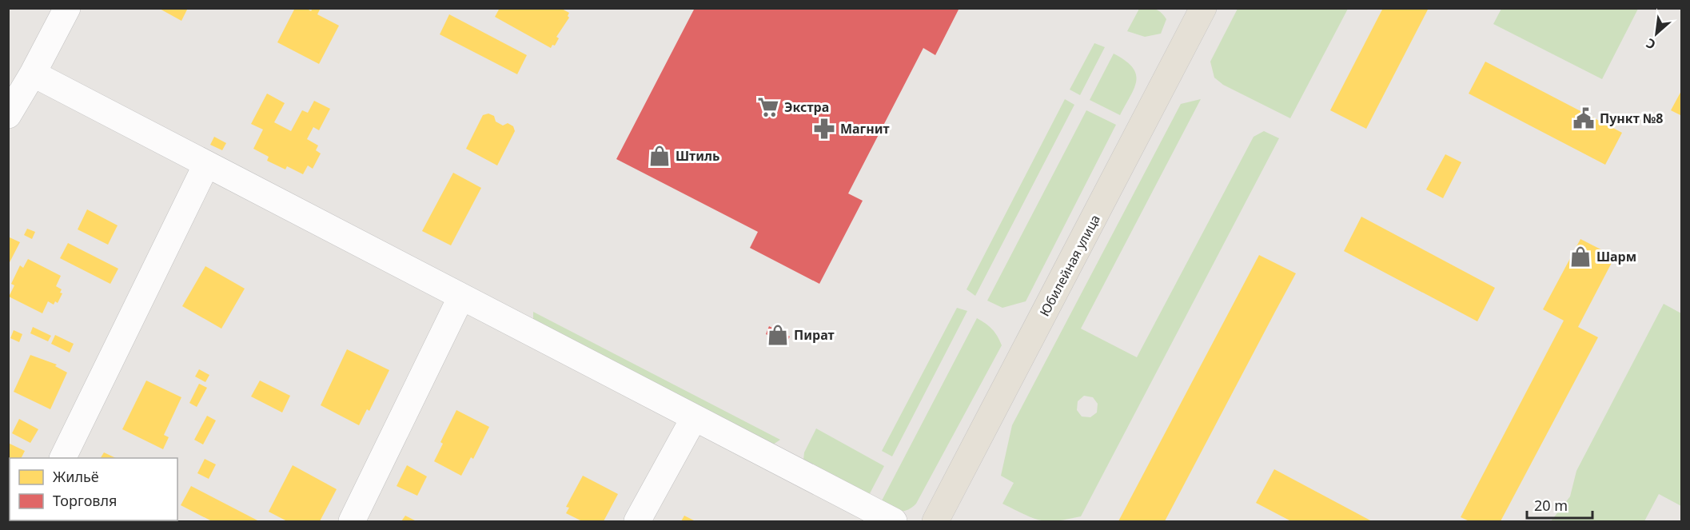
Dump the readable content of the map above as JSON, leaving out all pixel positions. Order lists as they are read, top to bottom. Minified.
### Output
{"streets":{"main road":["Юбилейная улица"]},"places":{"supermarket":["Экстра"],"public building":["Пункт №8"],"pharmacy":["Магнит"],"shop":["Штиль","Шарм","Пират"]},"legend":["Жильё","Торговля"],"scale_bar":"20 m","north":"bottom left"}
